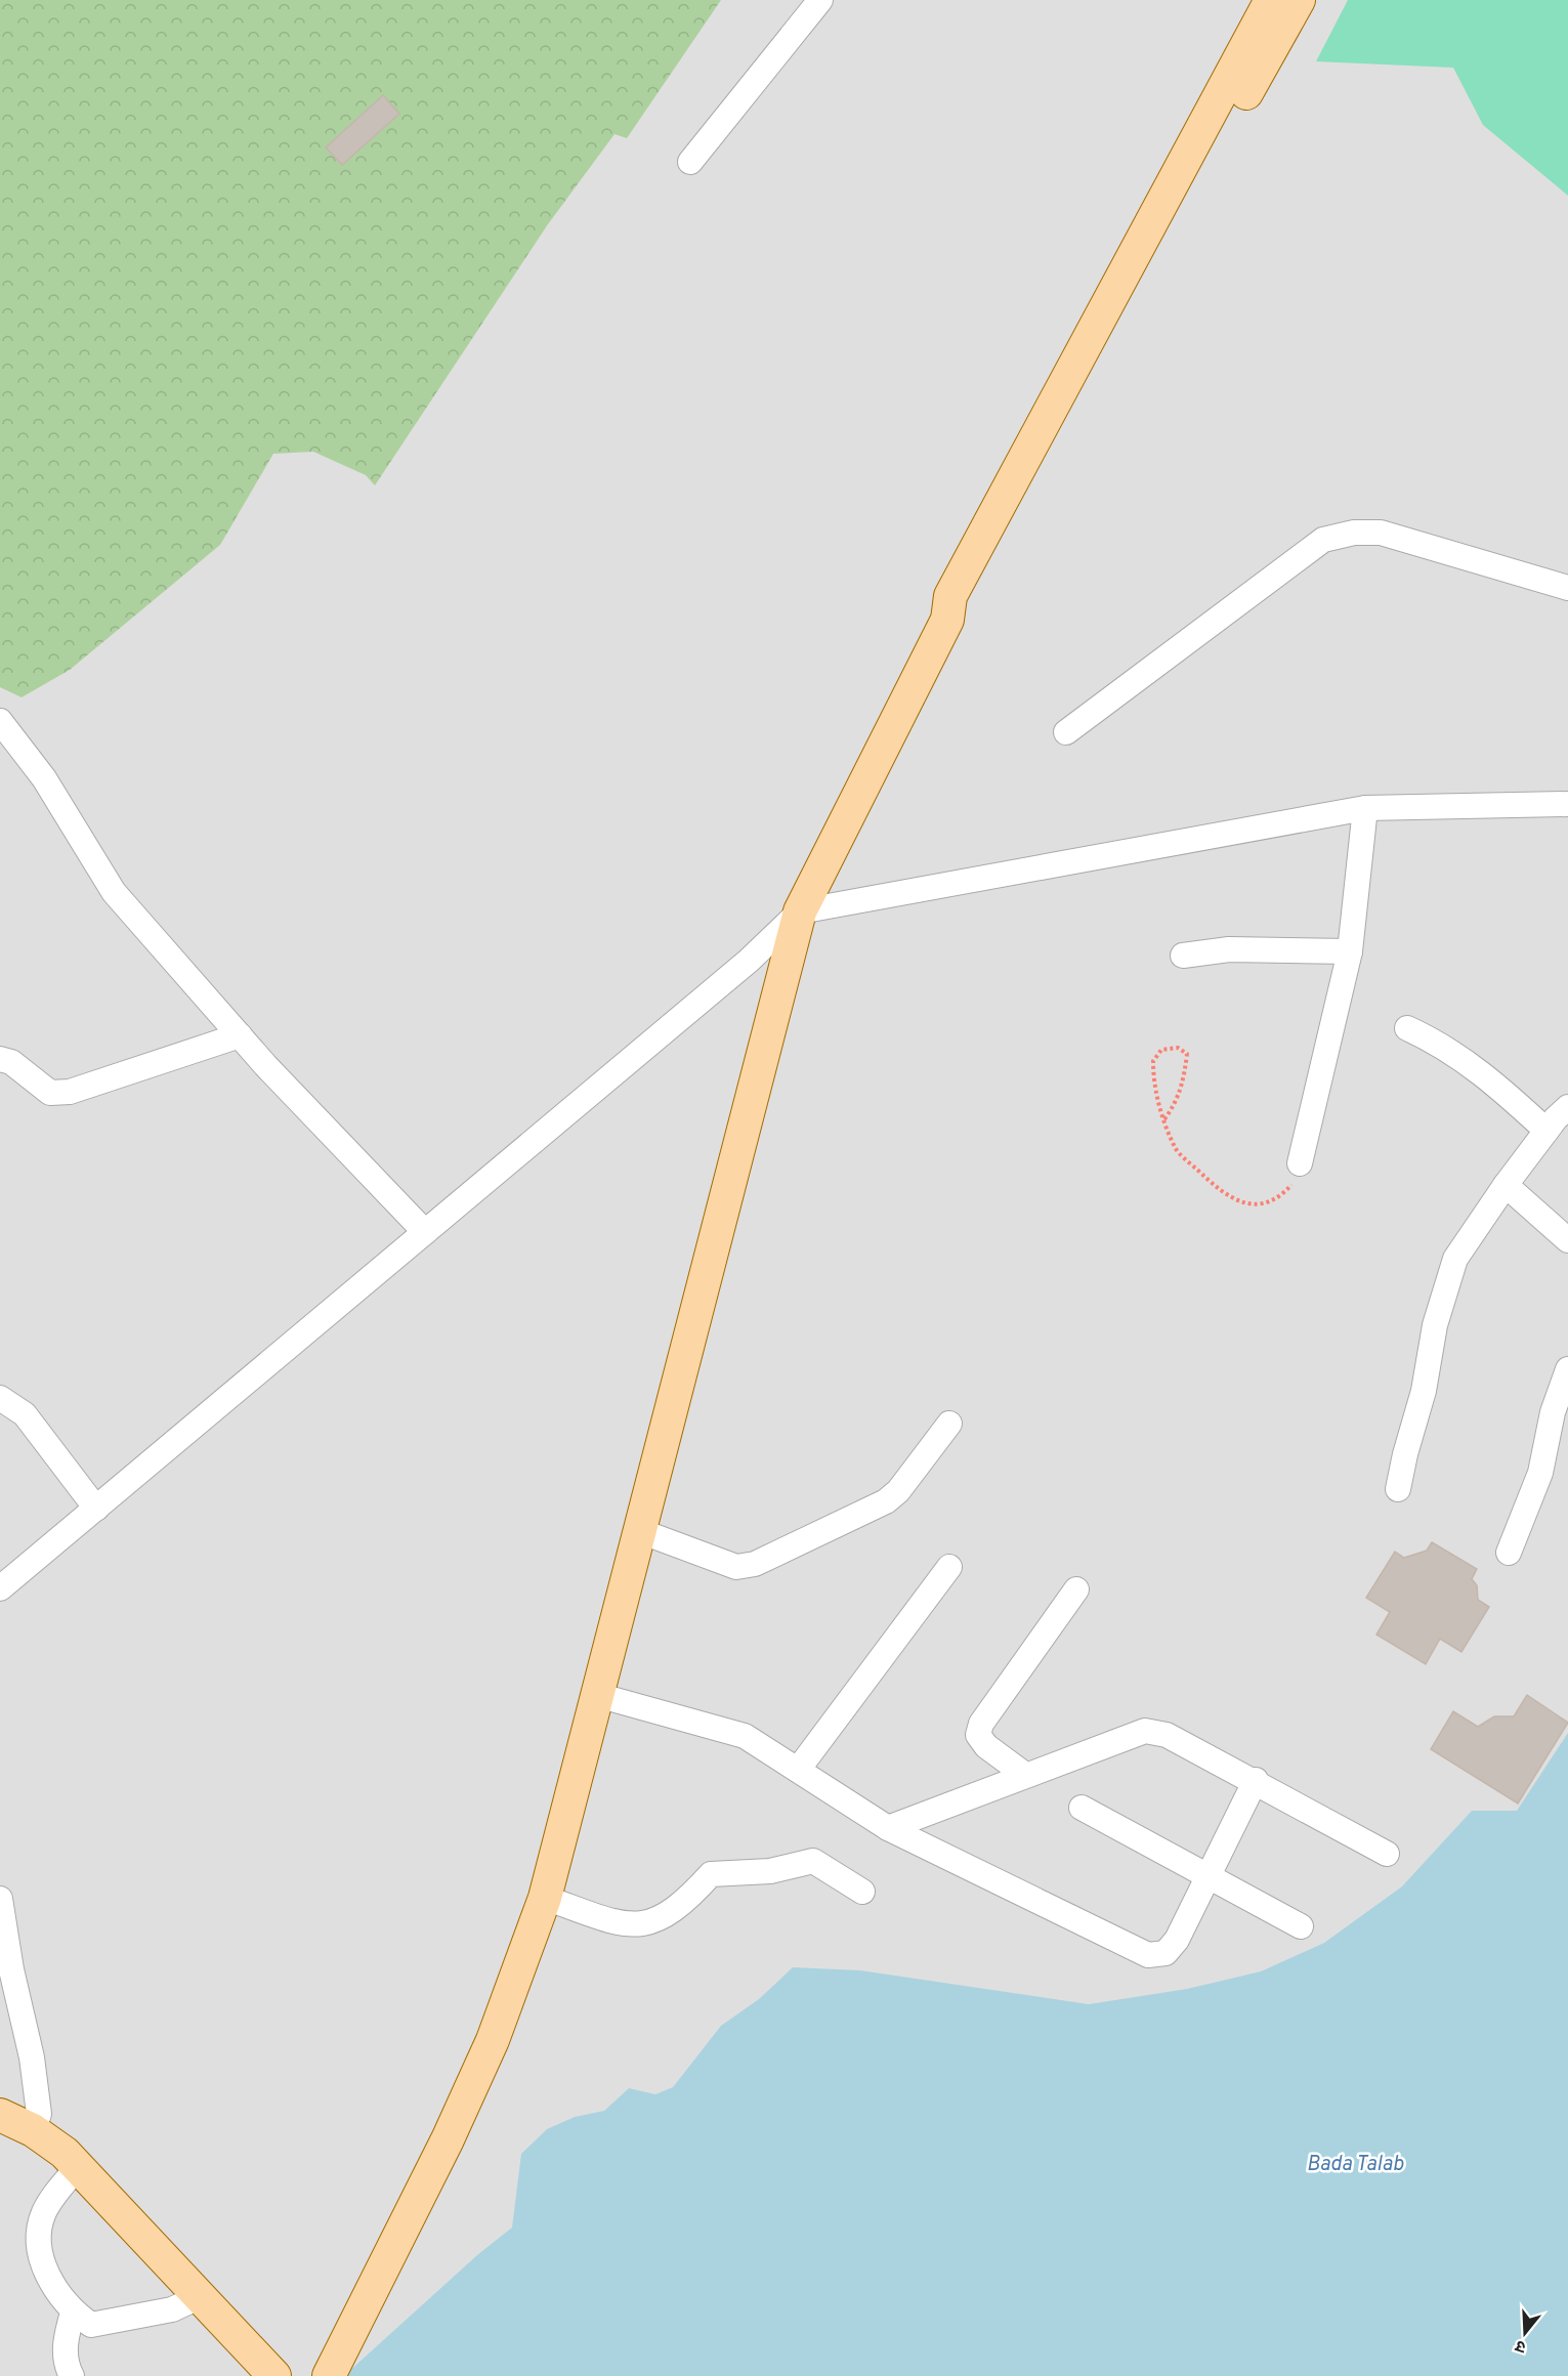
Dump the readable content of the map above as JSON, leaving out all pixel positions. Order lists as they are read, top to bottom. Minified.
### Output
{"water":["Bada Talab"],"north":"bottom"}
